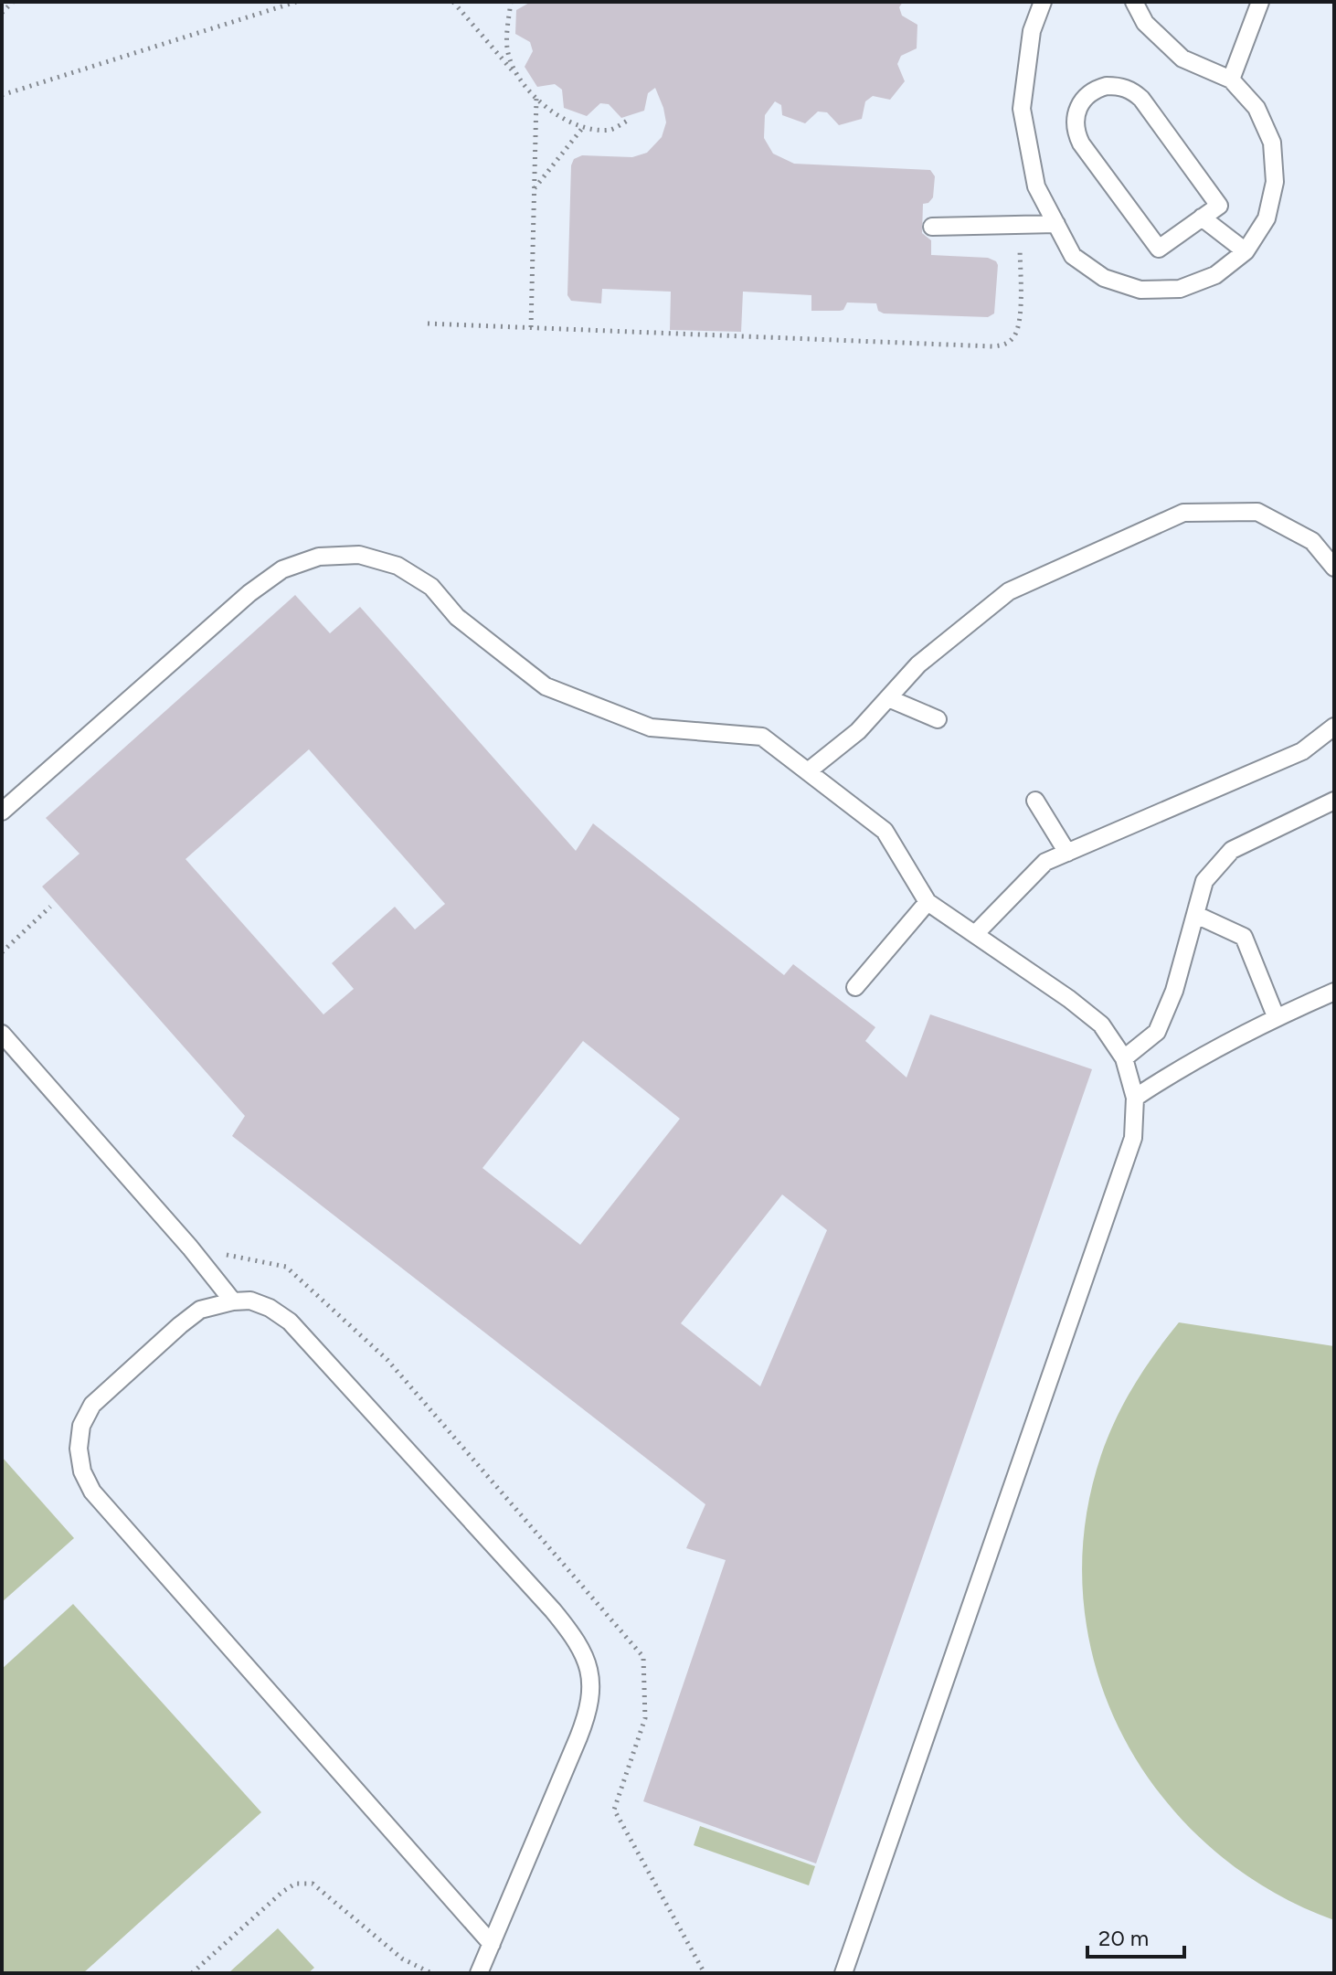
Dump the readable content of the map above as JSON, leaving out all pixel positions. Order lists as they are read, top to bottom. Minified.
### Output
{"scale_bar":"20 m"}
